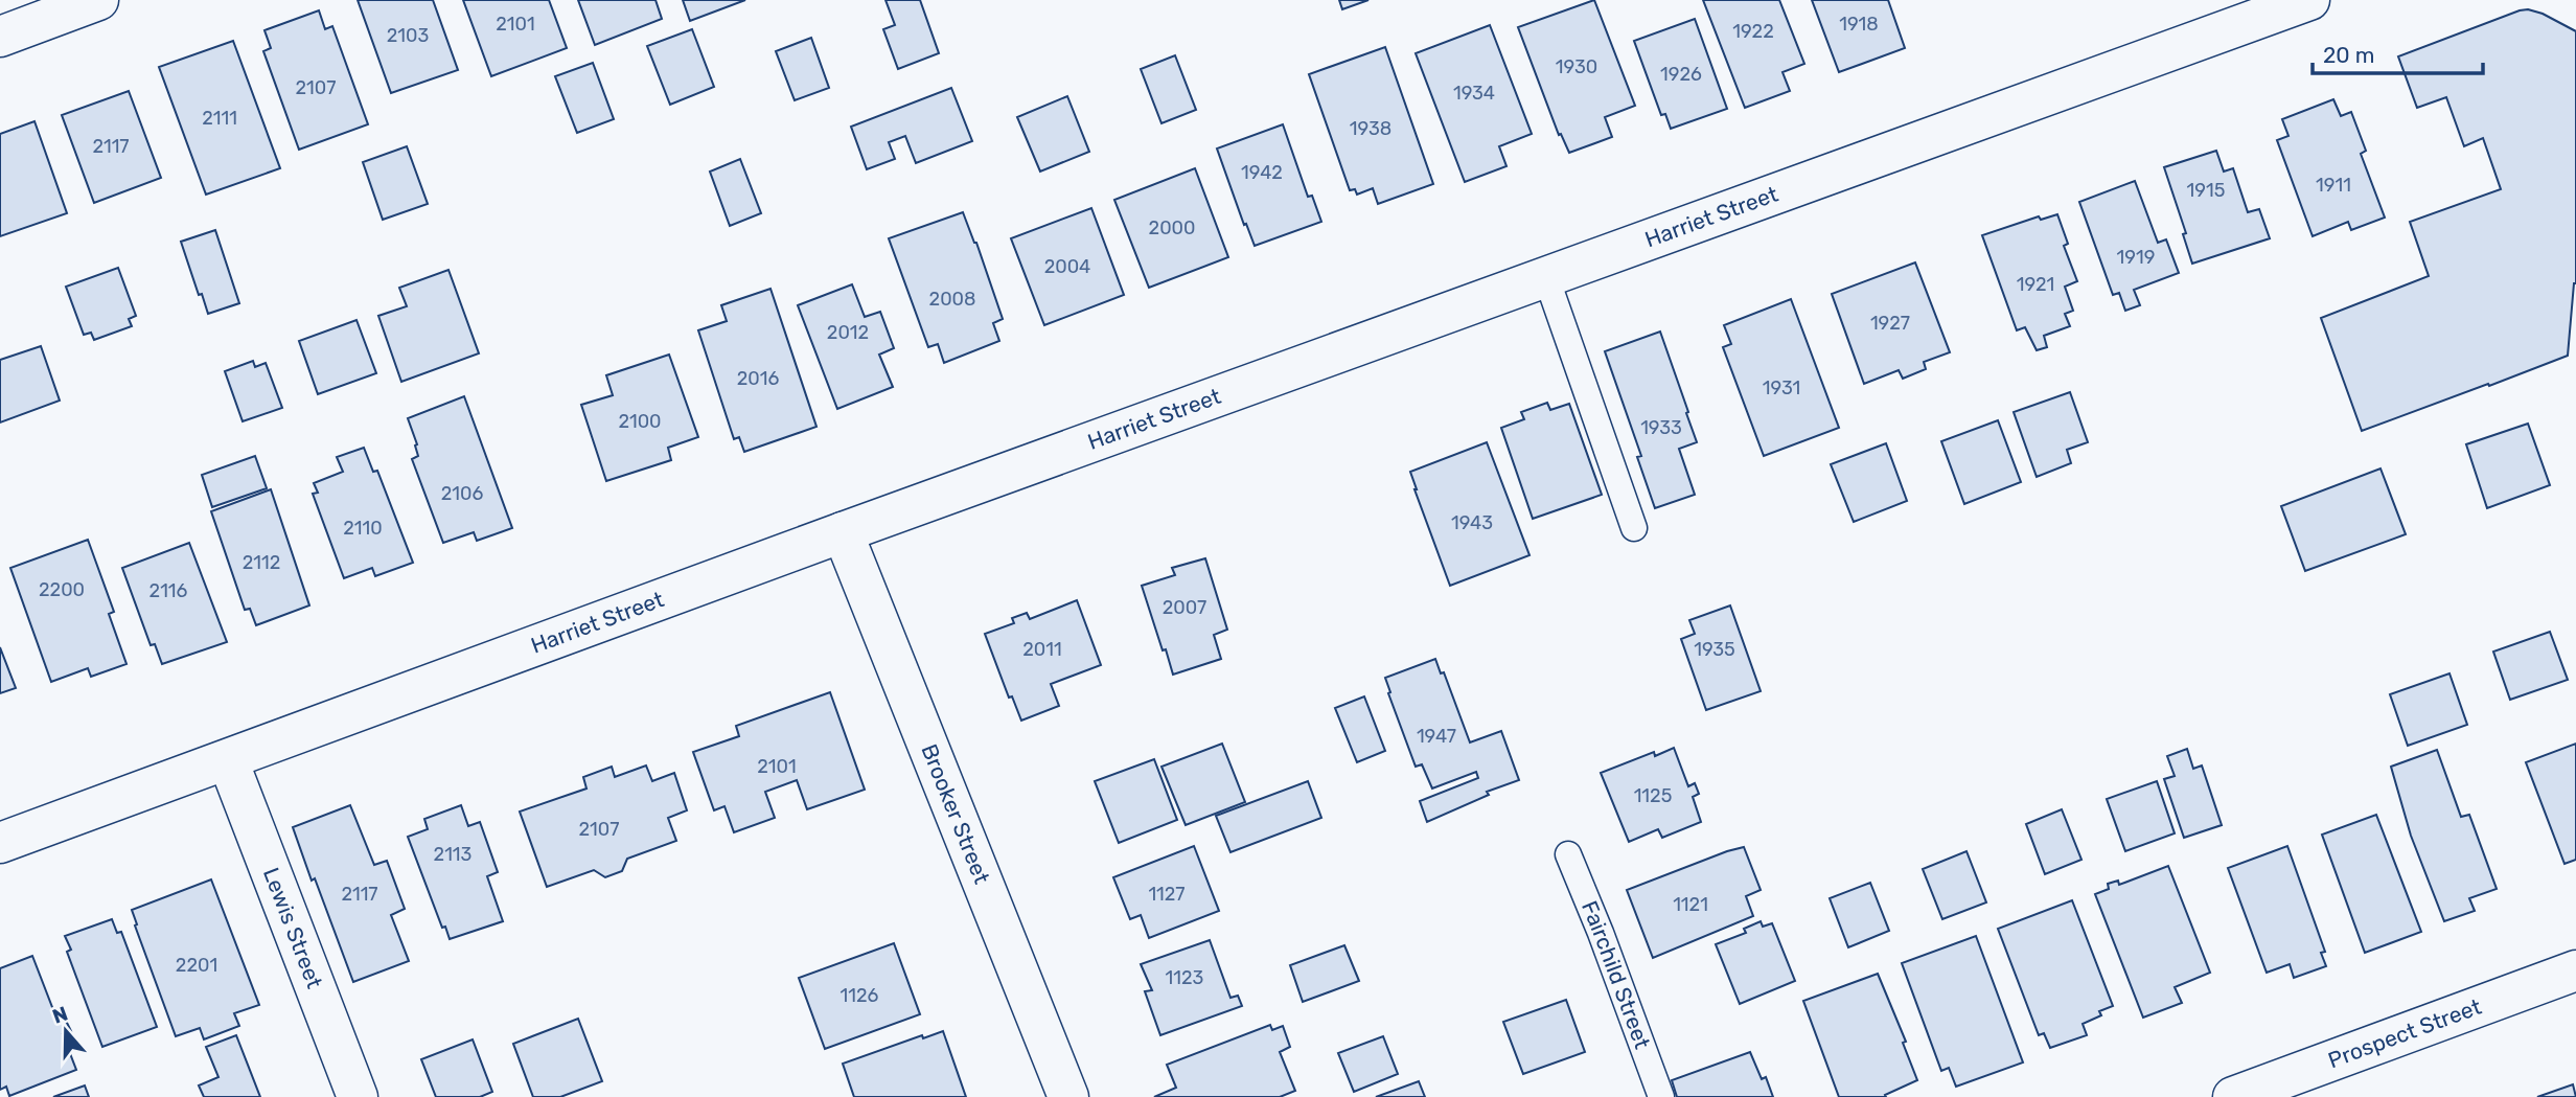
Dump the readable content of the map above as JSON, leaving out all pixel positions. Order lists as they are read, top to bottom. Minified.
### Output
{"streets":{"street":["Harriet Street","Brooker Street","Lewis Street","Prospect Street"],"lane":["Fairchild Street"]},"crossings":[["Harriet Street","Brooker Street"],["Harriet Street","Lewis Street"]],"house_numbers":["2101","1918","1922","2103","1930","1926","2107","1934","2111","1938","2117","1942","1911","1915","2000","1919","2004","1921","2008","1927","2012","2016","1931","2100","1933","2106","1943","2110","2112","2200","2116","2007","2011","1935","1947","2101","1125","2107","2113","2117","1127","1121","2201","1123","1126"],"scale_bar":"20 m","north":"top"}
